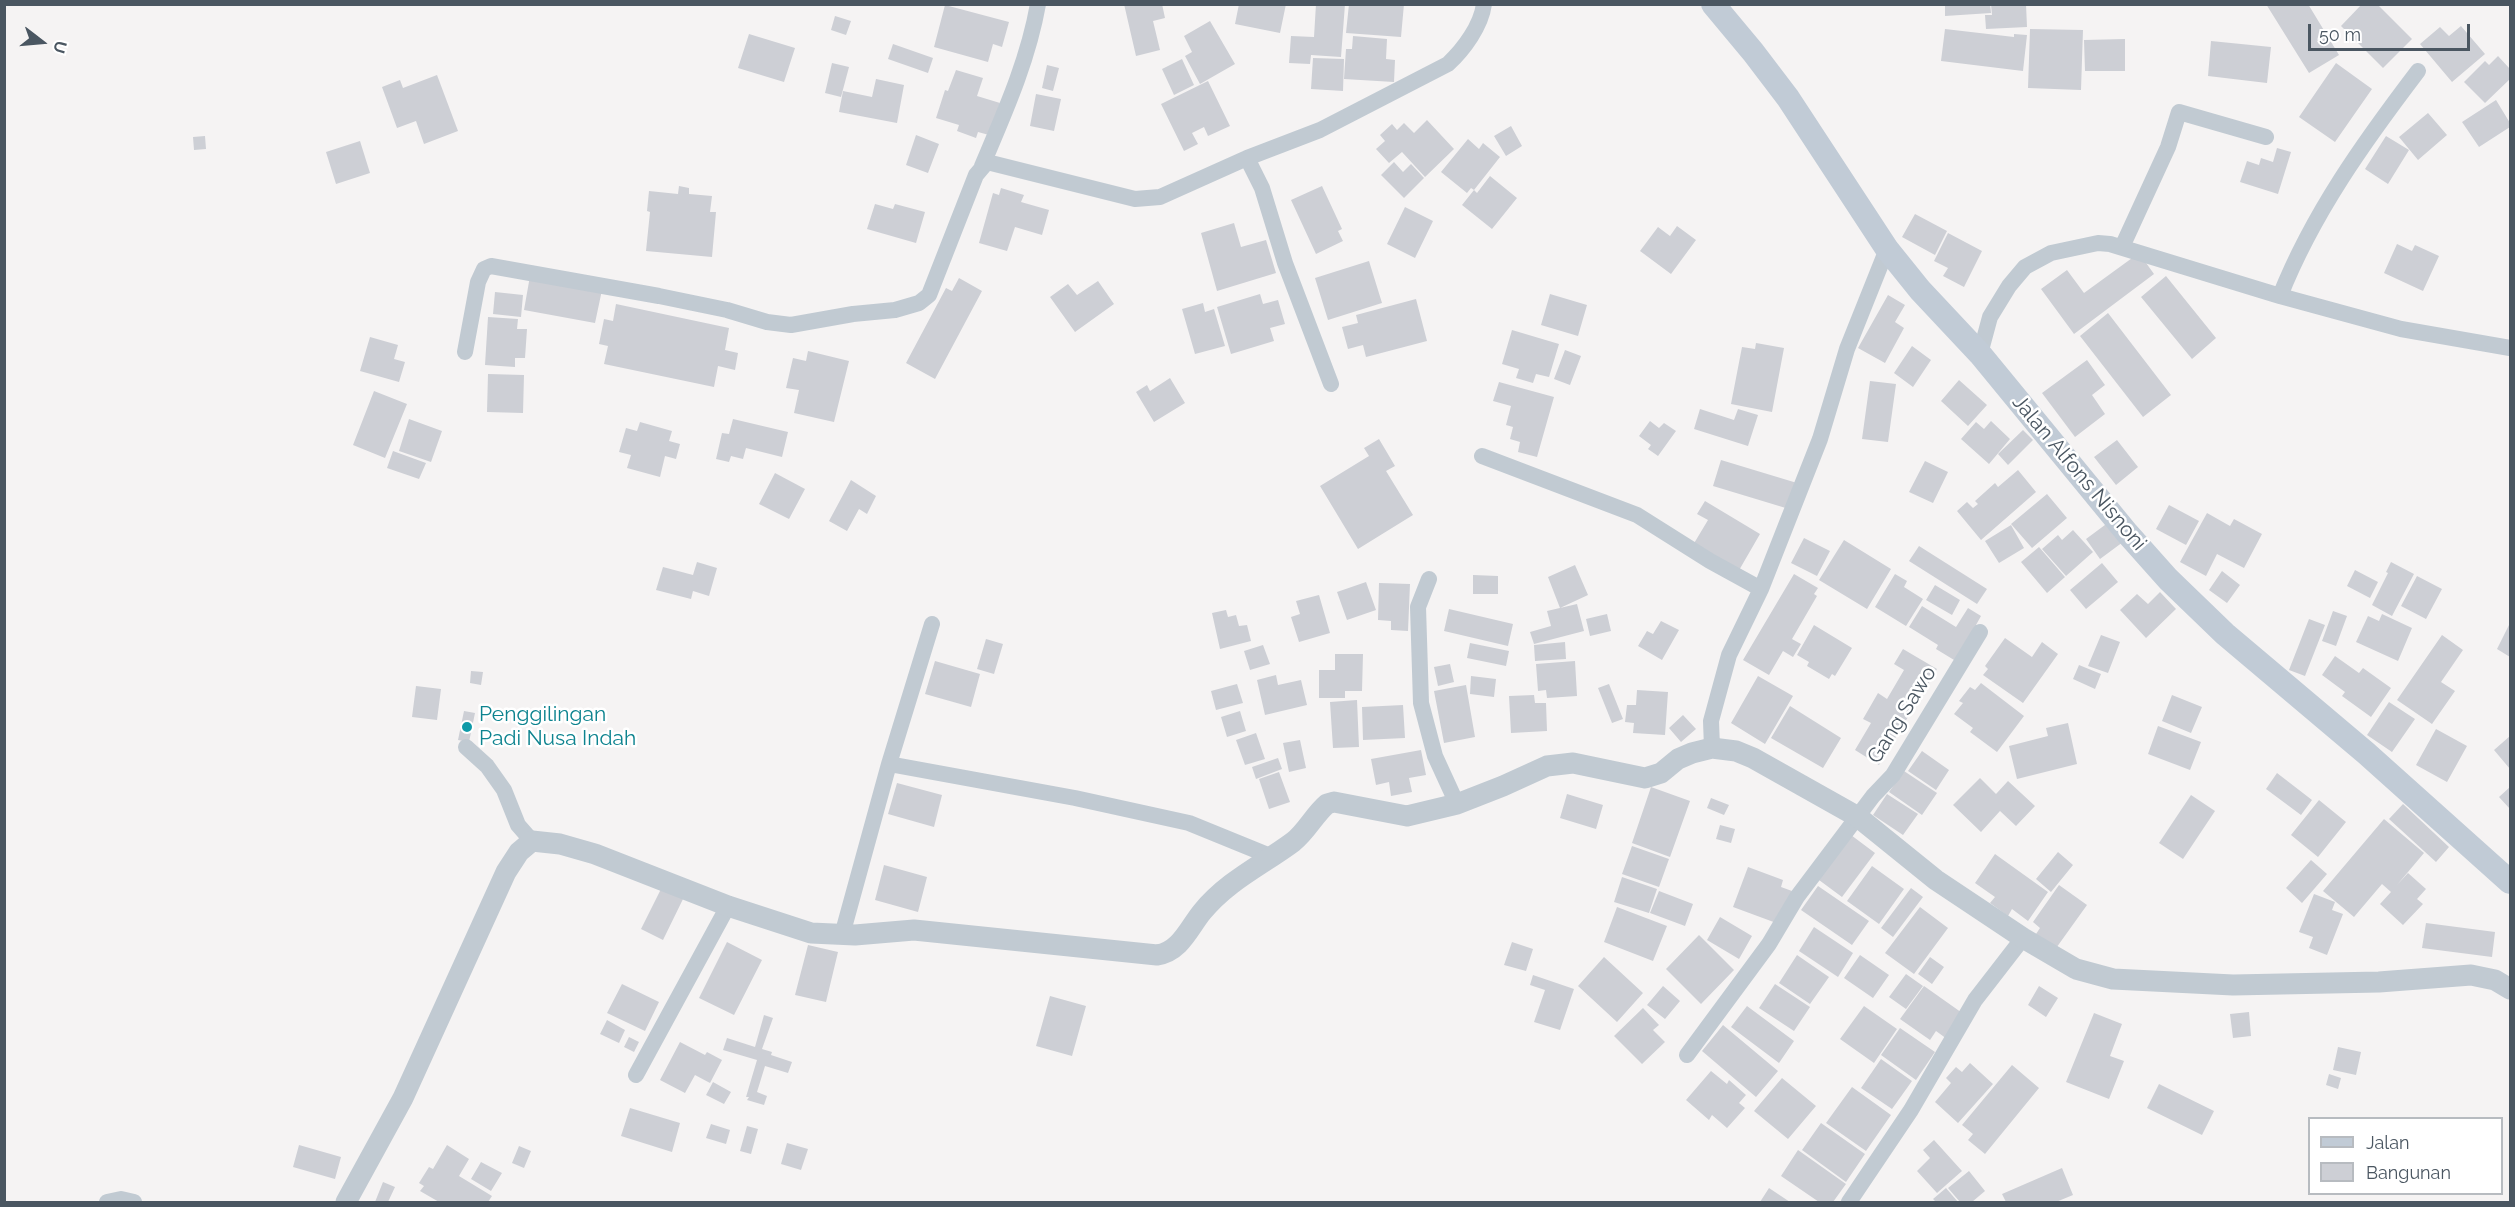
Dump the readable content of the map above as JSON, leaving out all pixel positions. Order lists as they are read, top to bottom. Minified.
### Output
{"streets":{"main road":["Jalan Alfons Nisnoni"],"street":["Gang Sawo"]},"places":["Penggilingan Padi Nusa Indah"],"legend":["Jalan","Bangunan"],"scale_bar":"50 m","north":"right"}
